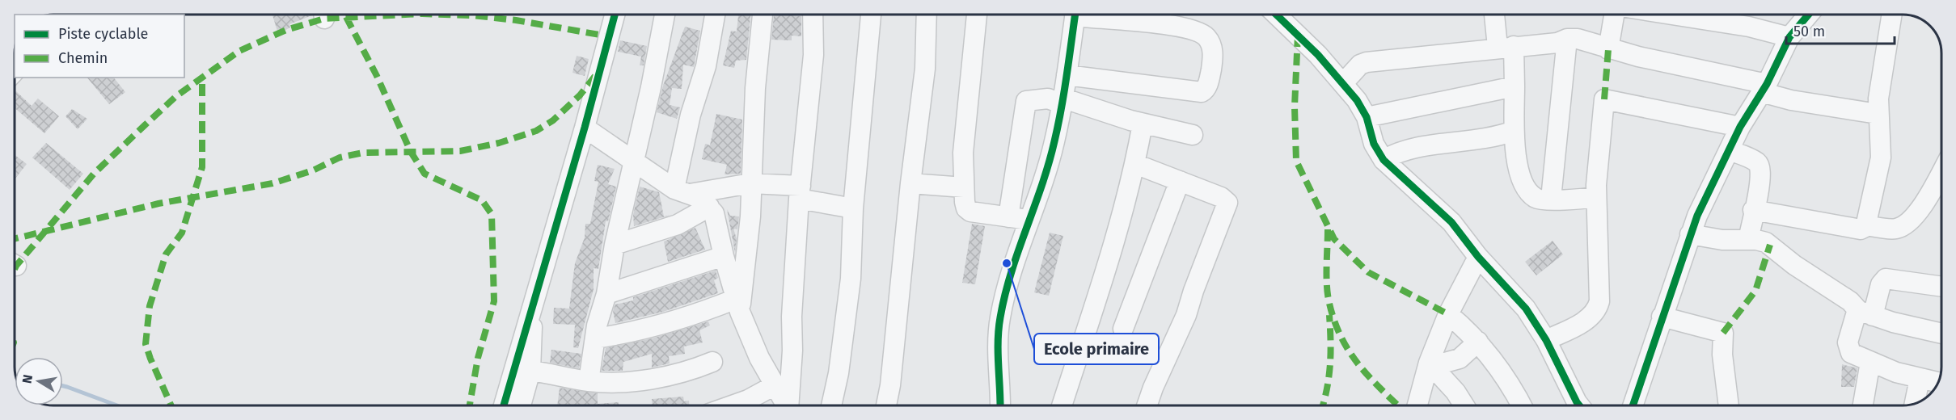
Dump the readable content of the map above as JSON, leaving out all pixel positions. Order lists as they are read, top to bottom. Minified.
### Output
{"places":["Ecole primaire"],"legend":["Piste cyclable","Chemin"],"scale_bar":"50 m","north":"left"}
